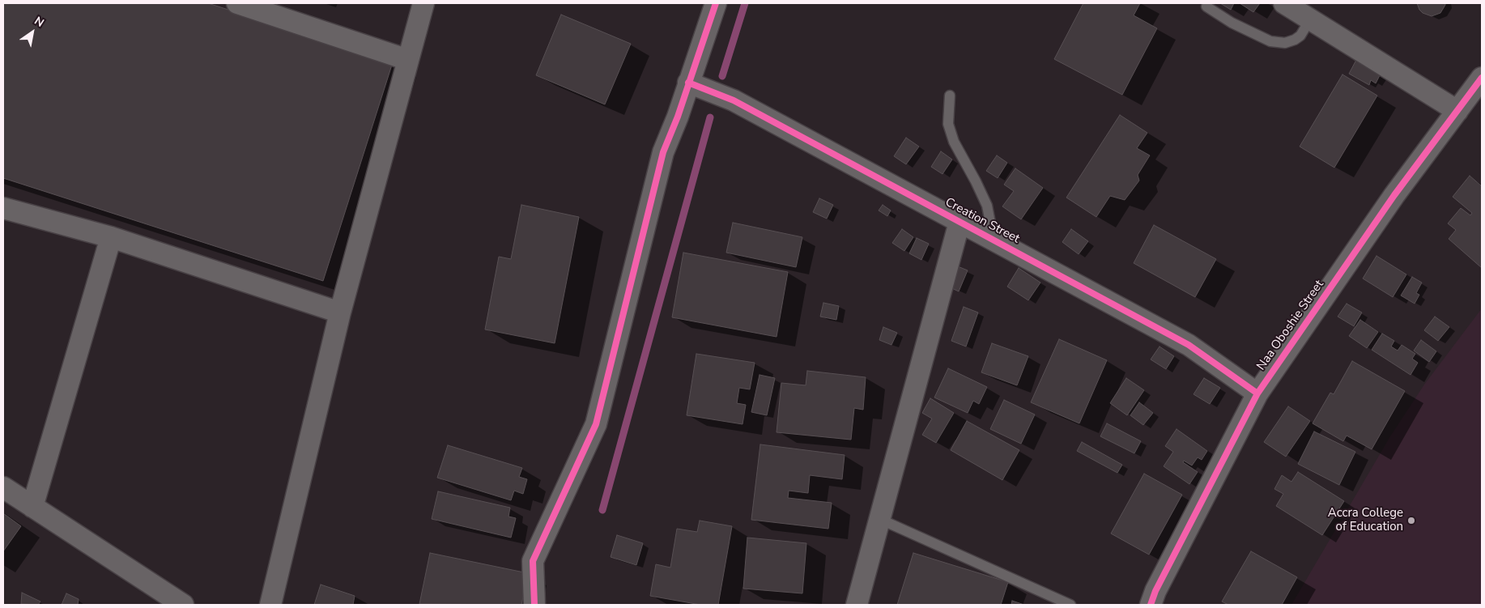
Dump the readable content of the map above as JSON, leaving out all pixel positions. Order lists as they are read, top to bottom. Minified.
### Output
{"streets":{"street":["Creation Street","Naa Oboshie Street"]},"crossings":[["Creation Street","Naa Oboshie Street"]],"places":["Accra College of Education"],"north":"top right"}
